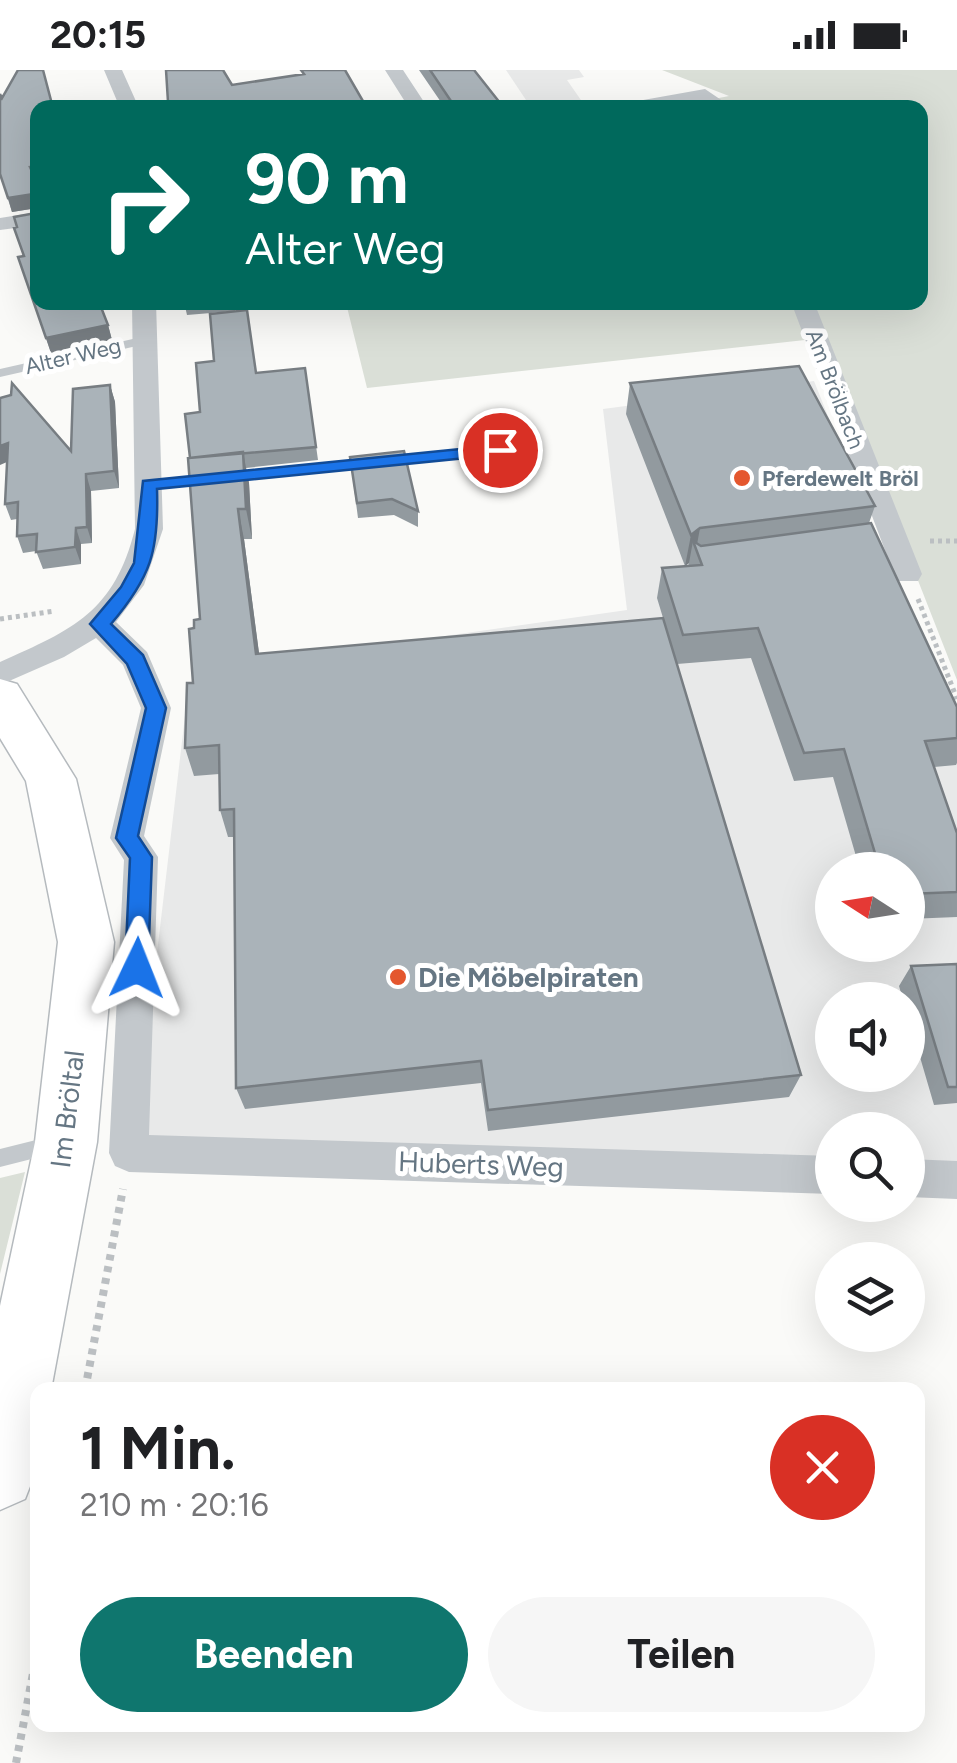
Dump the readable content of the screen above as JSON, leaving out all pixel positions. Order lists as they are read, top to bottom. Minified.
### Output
{"streets":{"main road":["Im Bröltal"],"street":["Alter Weg","Am Brölbach","Huberts Weg"]},"places":["Pferdewelt Bröl","Die Möbelpiraten"],"north":"left","page":{"status":"20:15","turn":["90 m","Alter Weg"],"heading":["1 Min.","210 m · 20:16"],"buttons":["Beenden","Teilen"]}}
